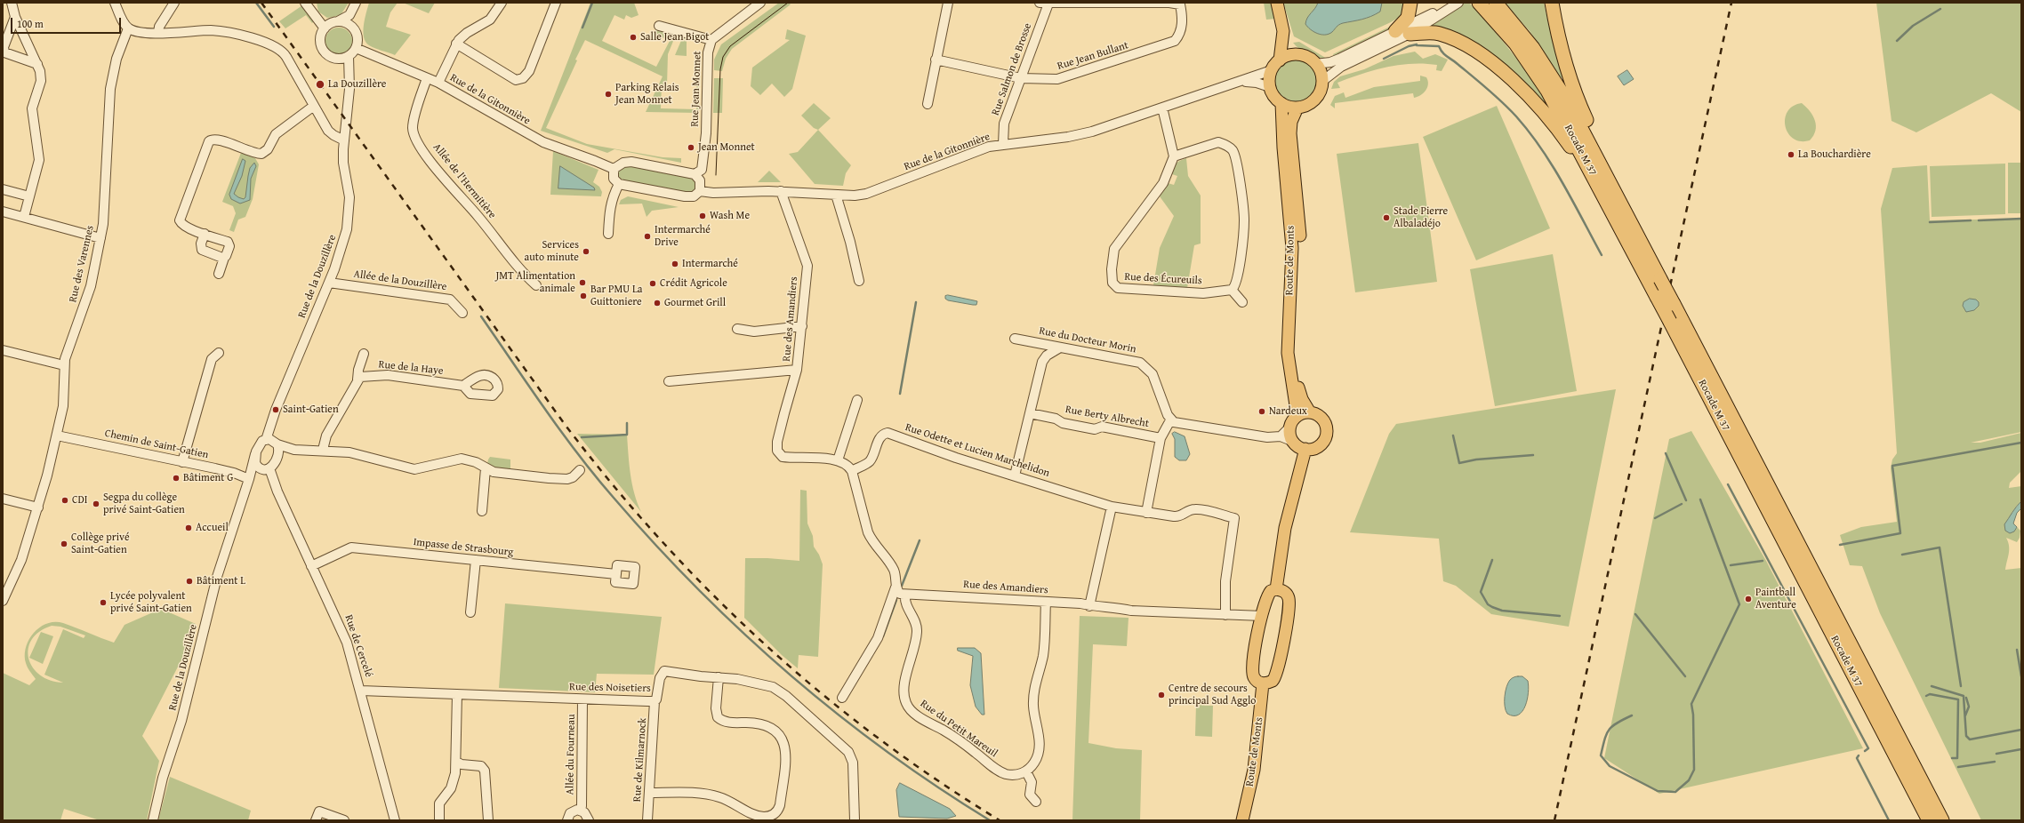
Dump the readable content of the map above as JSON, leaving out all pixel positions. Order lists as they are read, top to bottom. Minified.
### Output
{"streets":{"highway":["Rocade M 37"],"main road":["Route de Monts"],"street":["Rue Jean Bullant","Rue Salmon de Brosse","Rue Jean Monnet","Rue de la Gitonnière","Allée de l'Hermitière","Rue des Varennes","Rue de la Douzillère","Rue des Écureuils","Allée de la Douzillère","Rue des Amandiers","Rue du Docteur Morin","Rue de la Haye","Rue Berty Albrecht","Chemin de Saint-Gatien","Rue Odette et Lucien Marchelidon","Impasse de Strasbourg","Rue de Cercelé","Rue des Noisetiers","Rue du Petit Mareuil","Allée du Fourneau","Rue de Kilmarnock"]},"crossings":[["Rue Jean Bullant","Rue Salmon de Brosse"],["Rue Salmon de Brosse","Rue de la Gitonnière"],["Rue de la Gitonnière","Allée de l'Hermitière"],["Rue de la Gitonnière","Route de Monts"],["Rue de la Gitonnière","Rue de la Douzillère"],["Rue de la Gitonnière","Rue des Amandiers"],["Rue des Varennes","Chemin de Saint-Gatien"],["Rue de la Douzillère","Allée de la Douzillère"],["Rue de la Douzillère","Chemin de Saint-Gatien"],["Rue de la Douzillère","Rue de Cercelé"],["Rue des Amandiers","Rue Odette et Lucien Marchelidon"],["Rue des Amandiers","Rue du Petit Mareuil"],["Impasse de Strasbourg","Rue de Cercelé"],["Rue de Cercelé","Rue des Noisetiers"],["Rue des Noisetiers","Allée du Fourneau"],["Rue des Noisetiers","Rue de Kilmarnock"]],"places":["Salle Jean Bigot","La Douzillère","Parking Relais Jean Monnet","Jean Monnet","La Bouchardière","Wash Me","Stade Pierre Albaladéjo","Intermarché Drive","Services auto minute","Intermarché","JMT Alimentation animale","Crédit Agricole","Bar PMU La Guittoniere","Gourmet Grill","Saint-Gatien","Nardeux","Bâtiment G","CDI","Segpa du collège privé Saint-Gatien","Accueil","Collège privé Saint-Gatien","Bâtiment L","Paintball Aventure","Lycée polyvalent privé Saint-Gatien","Centre de secours principal Sud Agglo"],"scale_bar":"100 m"}
